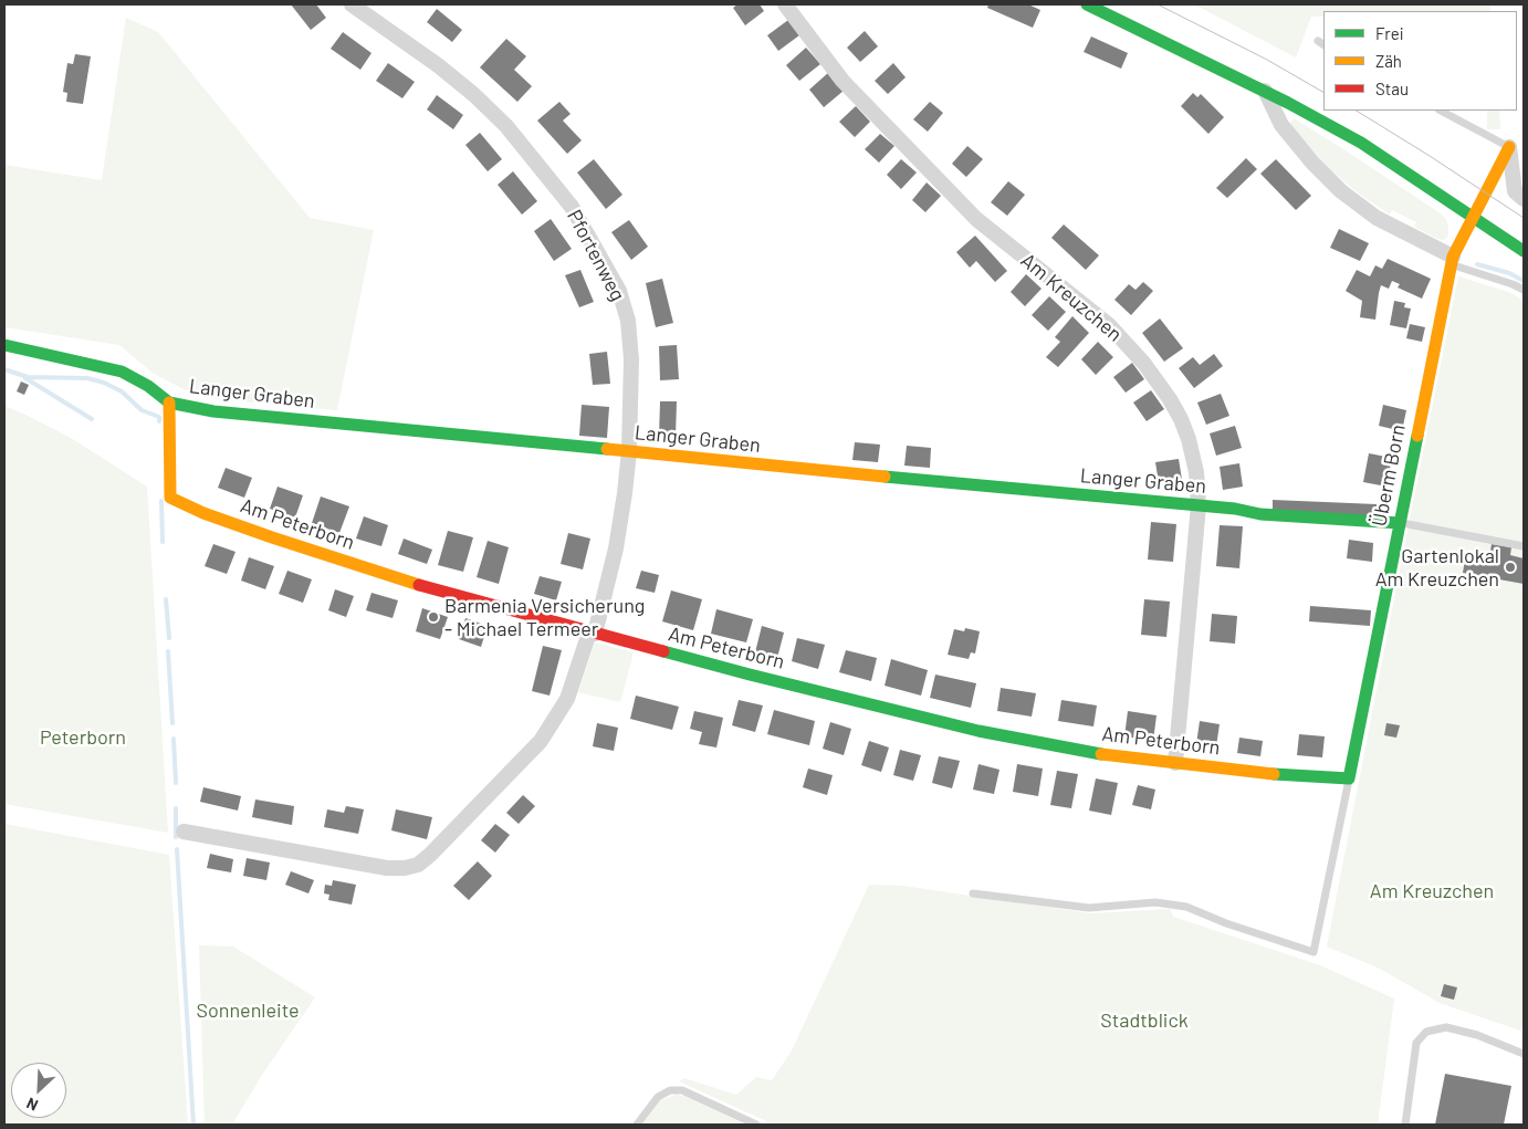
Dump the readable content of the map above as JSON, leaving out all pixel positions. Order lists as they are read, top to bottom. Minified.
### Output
{"streets":{"street":["Pfortenweg","Am Kreuzchen","Langer Graben","Überm Born","Am Peterborn"]},"crossings":[["Pfortenweg","Langer Graben"],["Pfortenweg","Am Peterborn"],["Am Kreuzchen","Langer Graben"],["Am Kreuzchen","Am Peterborn"],["Langer Graben","Überm Born"],["Langer Graben","Am Peterborn"],["Überm Born","Am Peterborn"]],"parks":["Peterborn","Am Kreuzchen","Sonnenleite","Stadtblick"],"places":["Gartenlokal Am Kreuzchen","Barmenia Versicherung - Michael Termeer"],"legend":["Frei","Zäh","Stau"],"north":"bottom left"}
